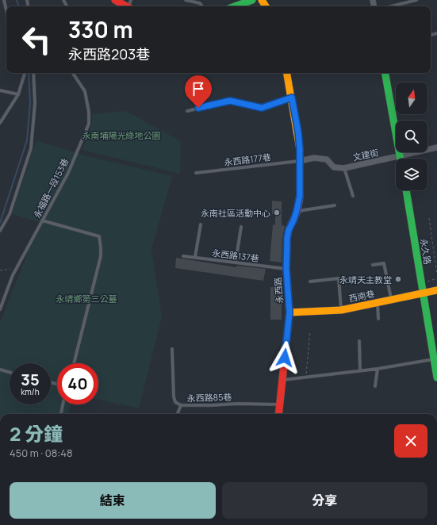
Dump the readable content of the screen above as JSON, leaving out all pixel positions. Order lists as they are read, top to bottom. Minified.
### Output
{"streets":{"street":["文建街","永久路","永西路","西南巷"],"lane":["永西路177巷","永福路一段153巷","永西路137巷","永西路85巷"]},"crossings":[["文建街","永西路177巷"],["文建街","永西路"],["永西路177巷","永西路"],["永久路","西南巷"],["永西路137巷","永西路"],["永西路","西南巷"],["永西路","永西路85巷"]],"parks":["永南埔陽光綠地公園","永靖鄉第三公墓"],"places":["永南社區活動中心","永靖天主教堂"],"north":"top","page":{"turn":["330 m","永西路203巷"],"speed":"35 km/h","limit":"40","heading":["2 分鐘","450 m · 08:48"],"buttons":["結束","分享"]}}
